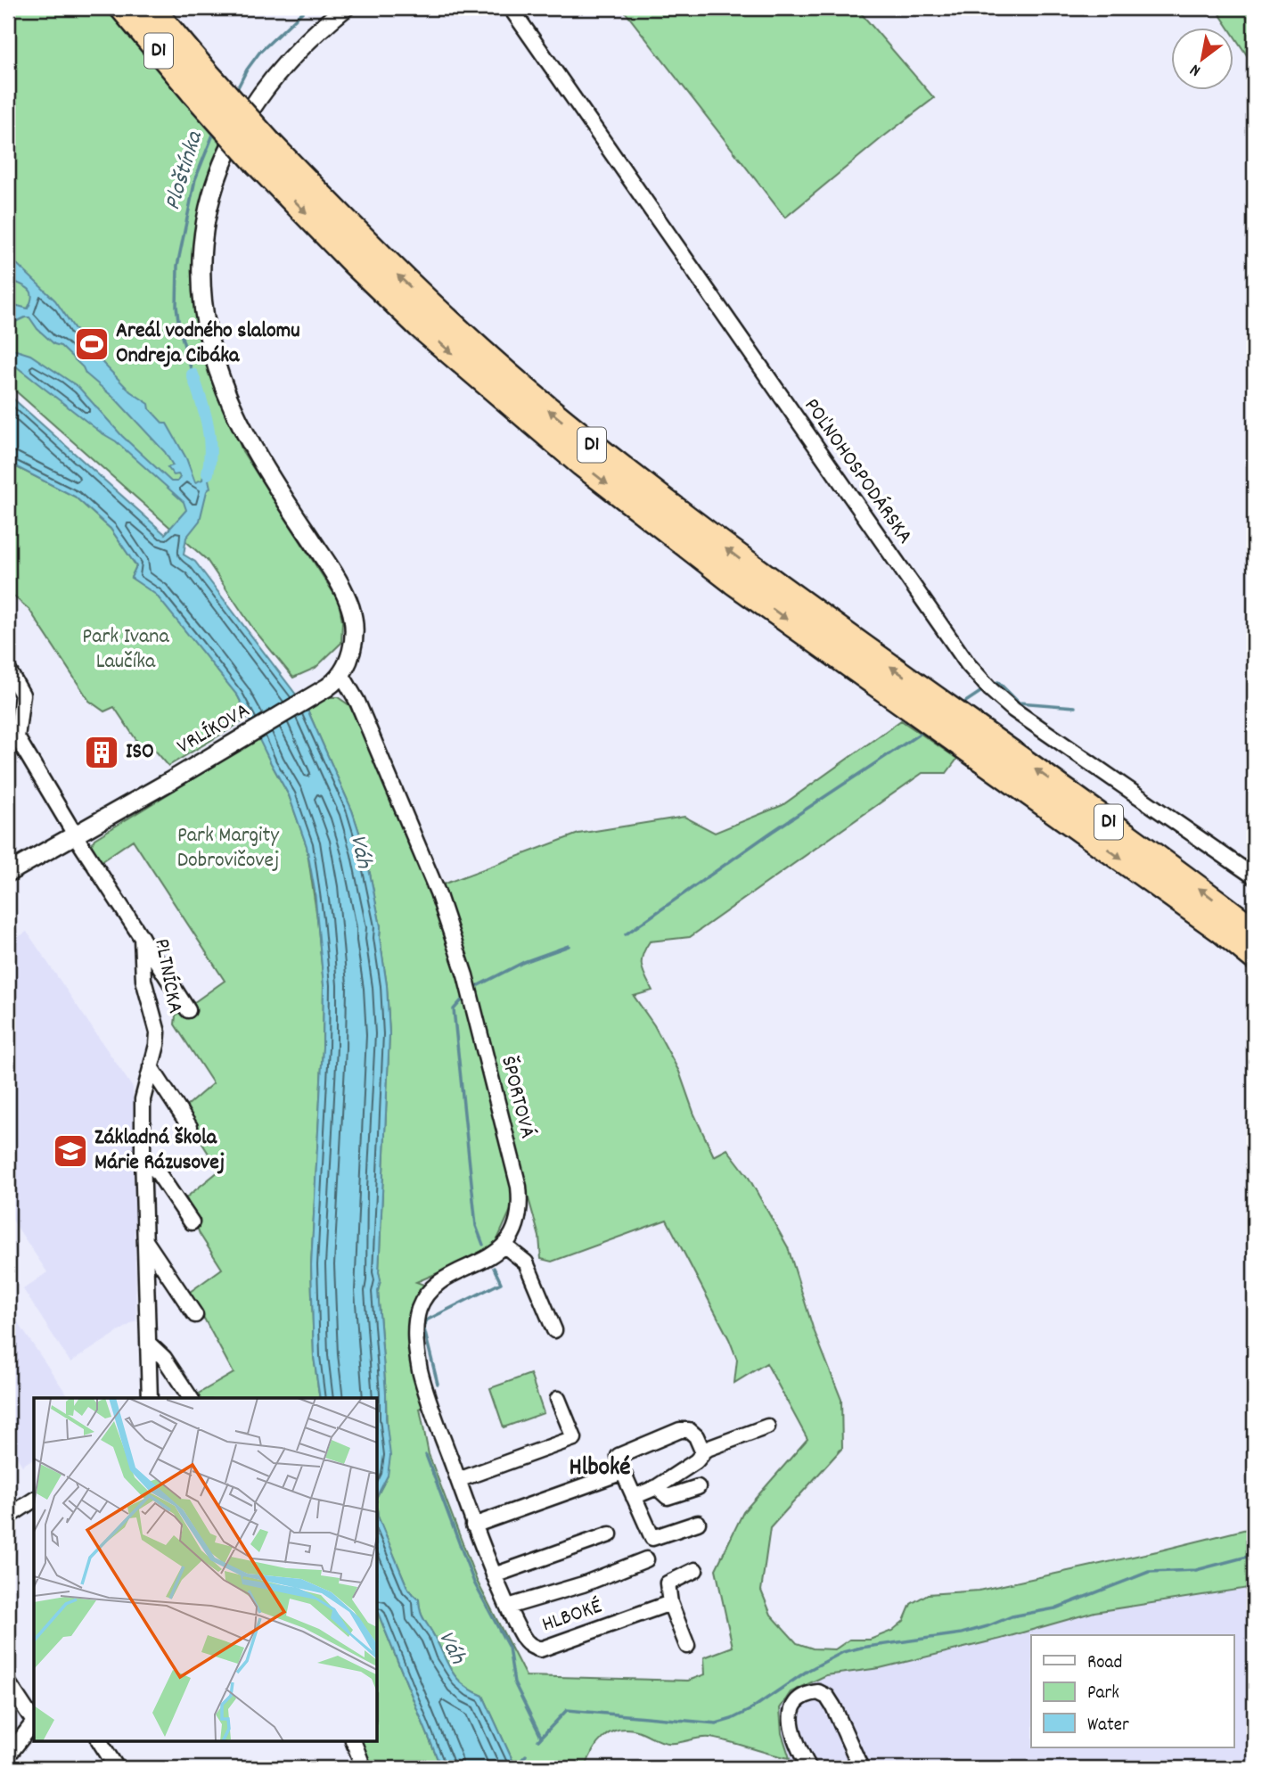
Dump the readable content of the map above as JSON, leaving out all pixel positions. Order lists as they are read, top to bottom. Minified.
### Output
{"streets":{"highway":["D1"],"street":["POĽNOHOSPODÁRSKA","VRLÍKOVA","PLTNÍCKA","ŠPORTOVÁ","HLBOKÉ"]},"crossings":[["VRLÍKOVA","PLTNÍCKA"],["VRLÍKOVA","ŠPORTOVÁ"]],"districts":["Hlboké"],"water":["Ploštínka","Váh"],"parks":["Park Ivana Laučíka","Park Margity Dobrovičovej"],"places":{"sports":["Areál vodného slalomu Ondreja Cibáka"],"building":["ISO"],"school or university":["Základná škola Márie Rázusovej"]},"legend":["Road","Park","Water"],"north":"bottom left"}
